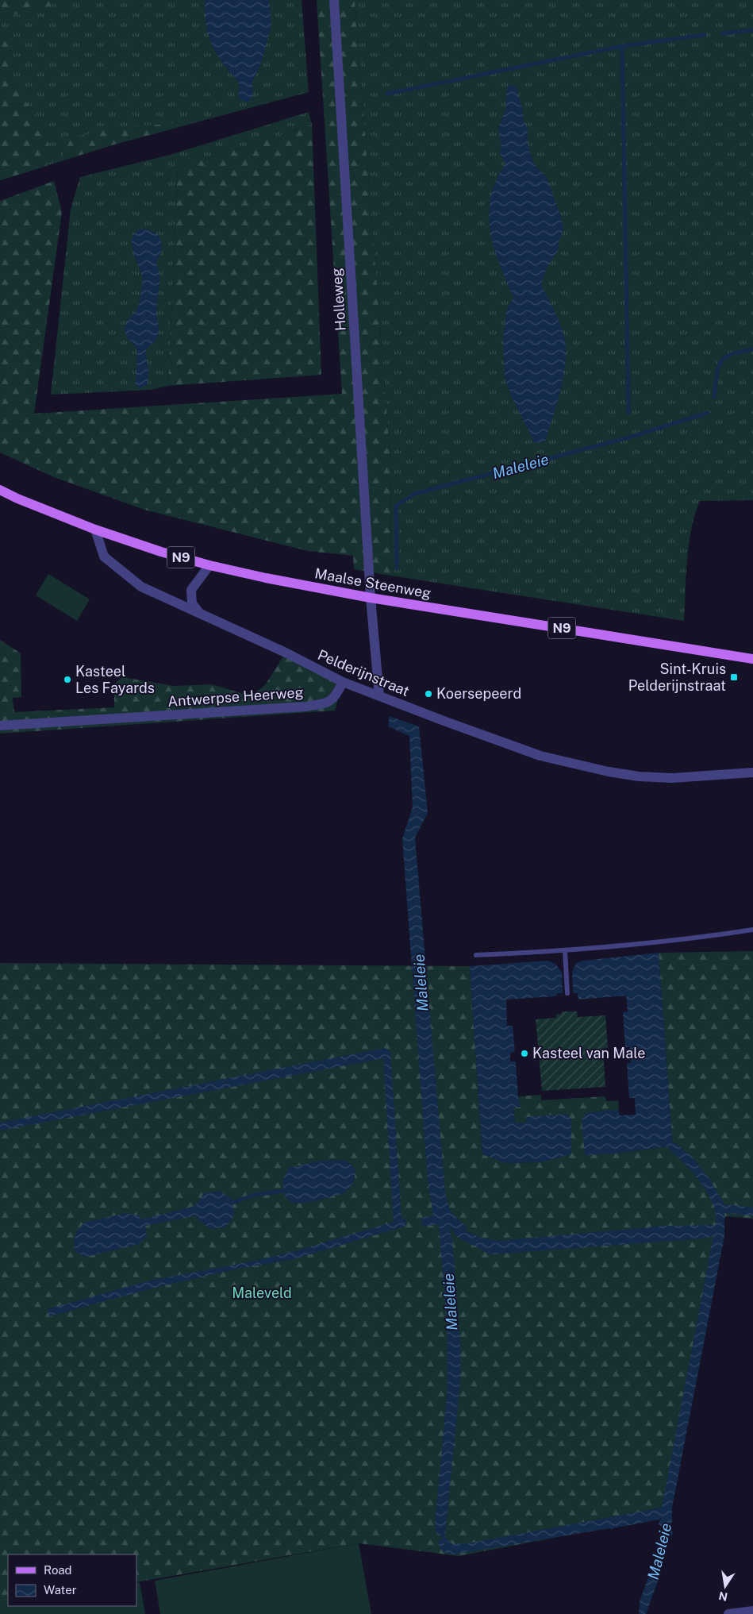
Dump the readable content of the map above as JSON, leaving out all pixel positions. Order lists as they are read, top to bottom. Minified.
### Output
{"streets":{"main road":["N9","Maalse Steenweg"],"street":["Holleweg","Pelderijnstraat","Antwerpse Heerweg"]},"crossings":[["Holleweg","Maalse Steenweg"],["Holleweg","Pelderijnstraat"],["Maalse Steenweg","Pelderijnstraat"],["Pelderijnstraat","Antwerpse Heerweg"]],"water":["Maleleie"],"parks":["Maleveld"],"places":{"transit":["Sint-Kruis Pelderijnstraat"],"other":["Kasteel Les Fayards","Koersepeerd","Kasteel van Male"]},"legend":["Road","Water"],"north":"bottom"}
